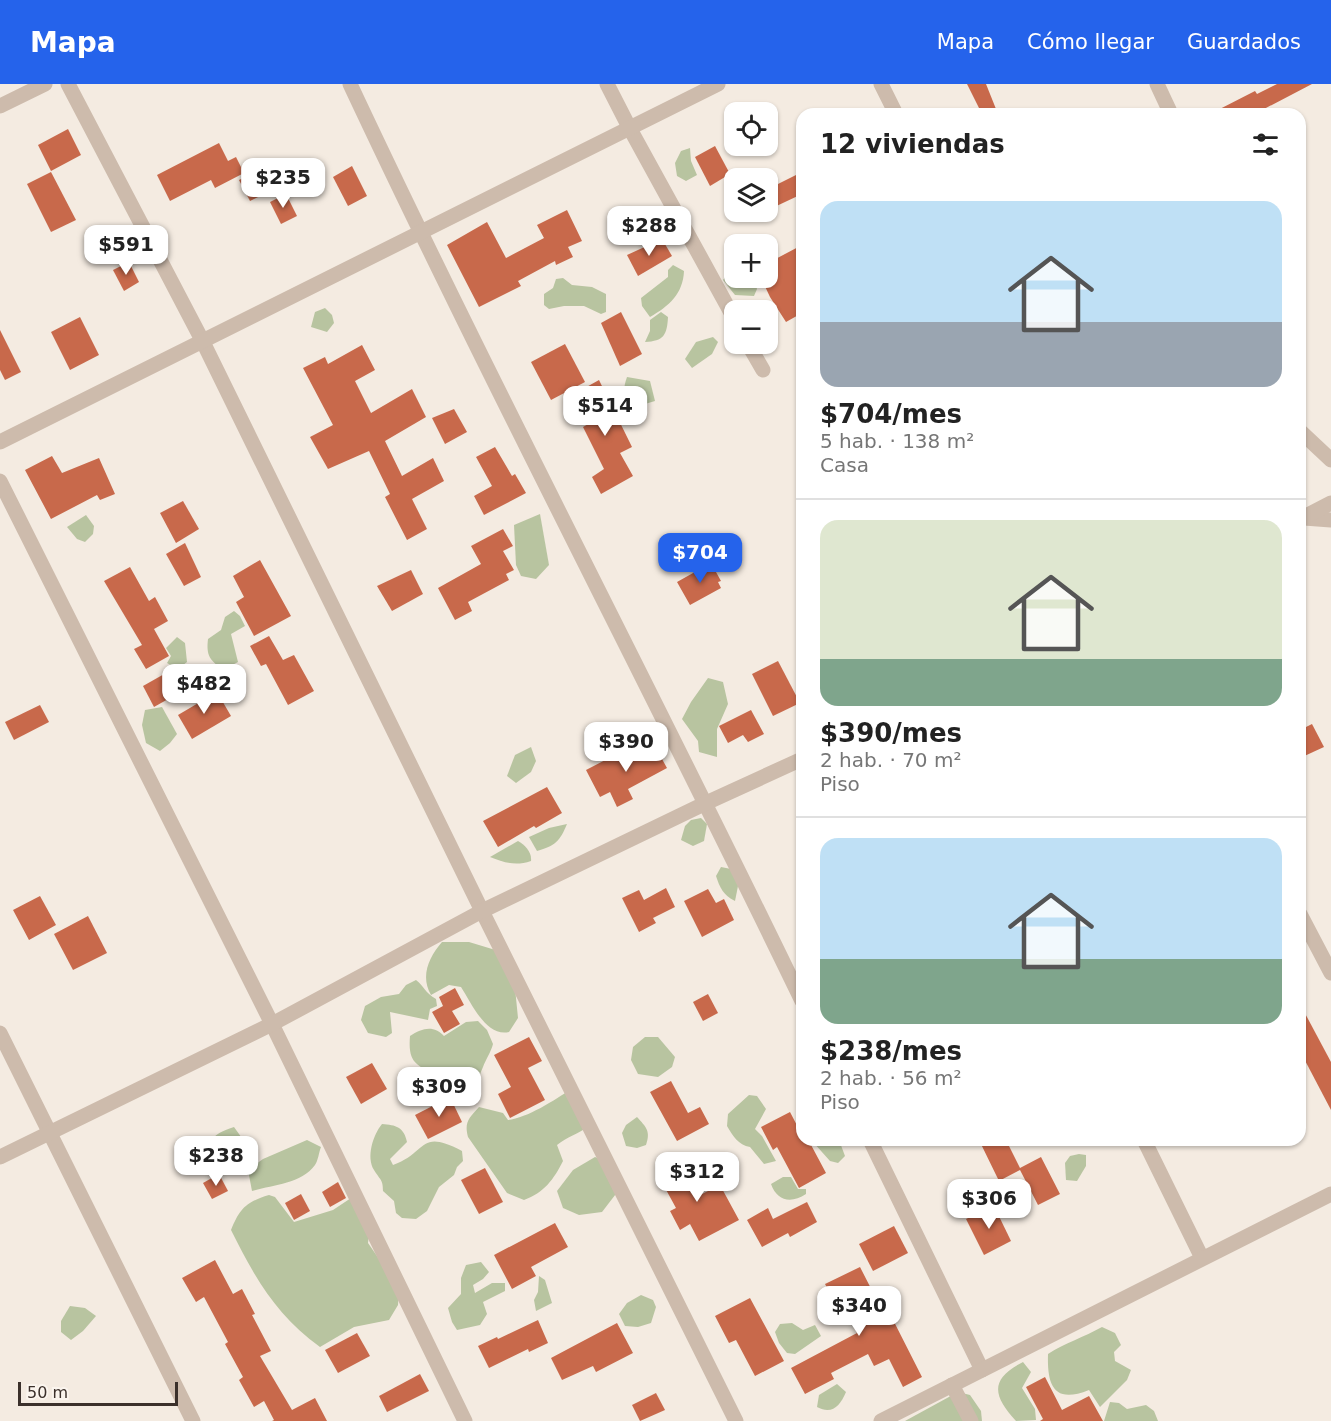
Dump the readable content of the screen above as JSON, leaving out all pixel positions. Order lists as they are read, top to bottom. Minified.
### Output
{"scale_bar":"50 m","page":{"header":"Mapa","nav":["Mapa","Cómo llegar","Guardados"],"map_buttons":["+","−"],"heading":"12 viviendas","price":["$235","$288","$591","$514","$704","$482","$390","$309","$238","$312","$306","$340"],"list":[{"name":"$704/mes","note":"5 hab. · 138 m² · Casa"},{"name":"$390/mes","note":"2 hab. · 70 m² · Piso"},{"name":"$238/mes","note":"2 hab. · 56 m² · Piso"}],"scale":"50 m"}}
